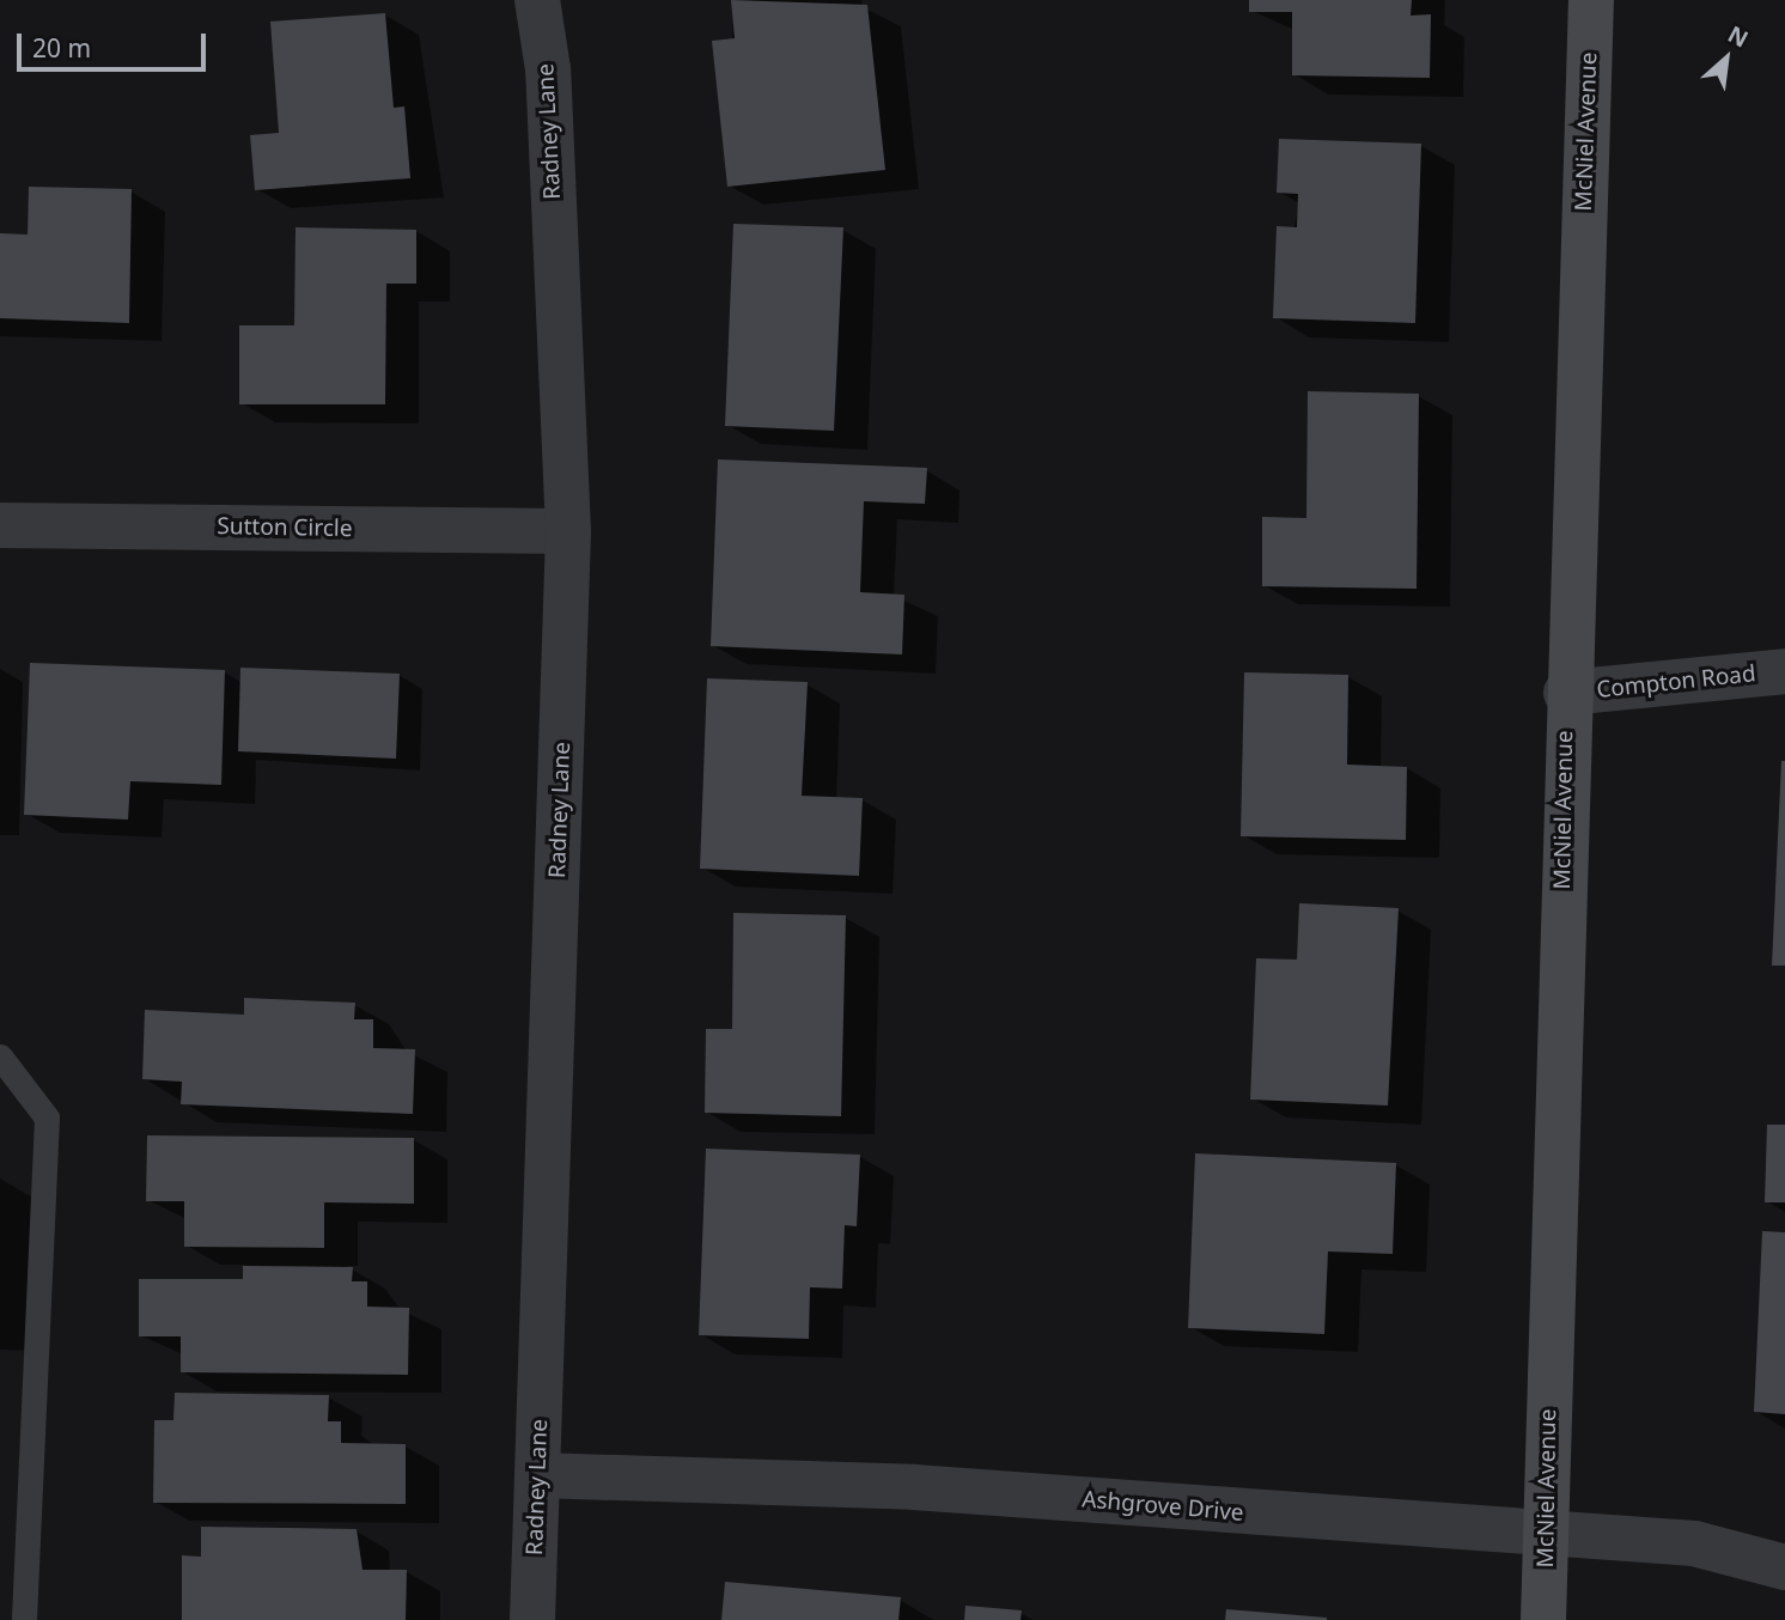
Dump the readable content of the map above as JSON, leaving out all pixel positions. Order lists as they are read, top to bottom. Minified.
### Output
{"streets":{"street":["Radney Lane","McNiel Avenue","Sutton Circle","Compton Road","Ashgrove Drive"]},"crossings":[["Radney Lane","Sutton Circle"],["Radney Lane","Ashgrove Drive"],["McNiel Avenue","Compton Road"],["McNiel Avenue","Ashgrove Drive"]],"scale_bar":"20 m","north":"top right"}
